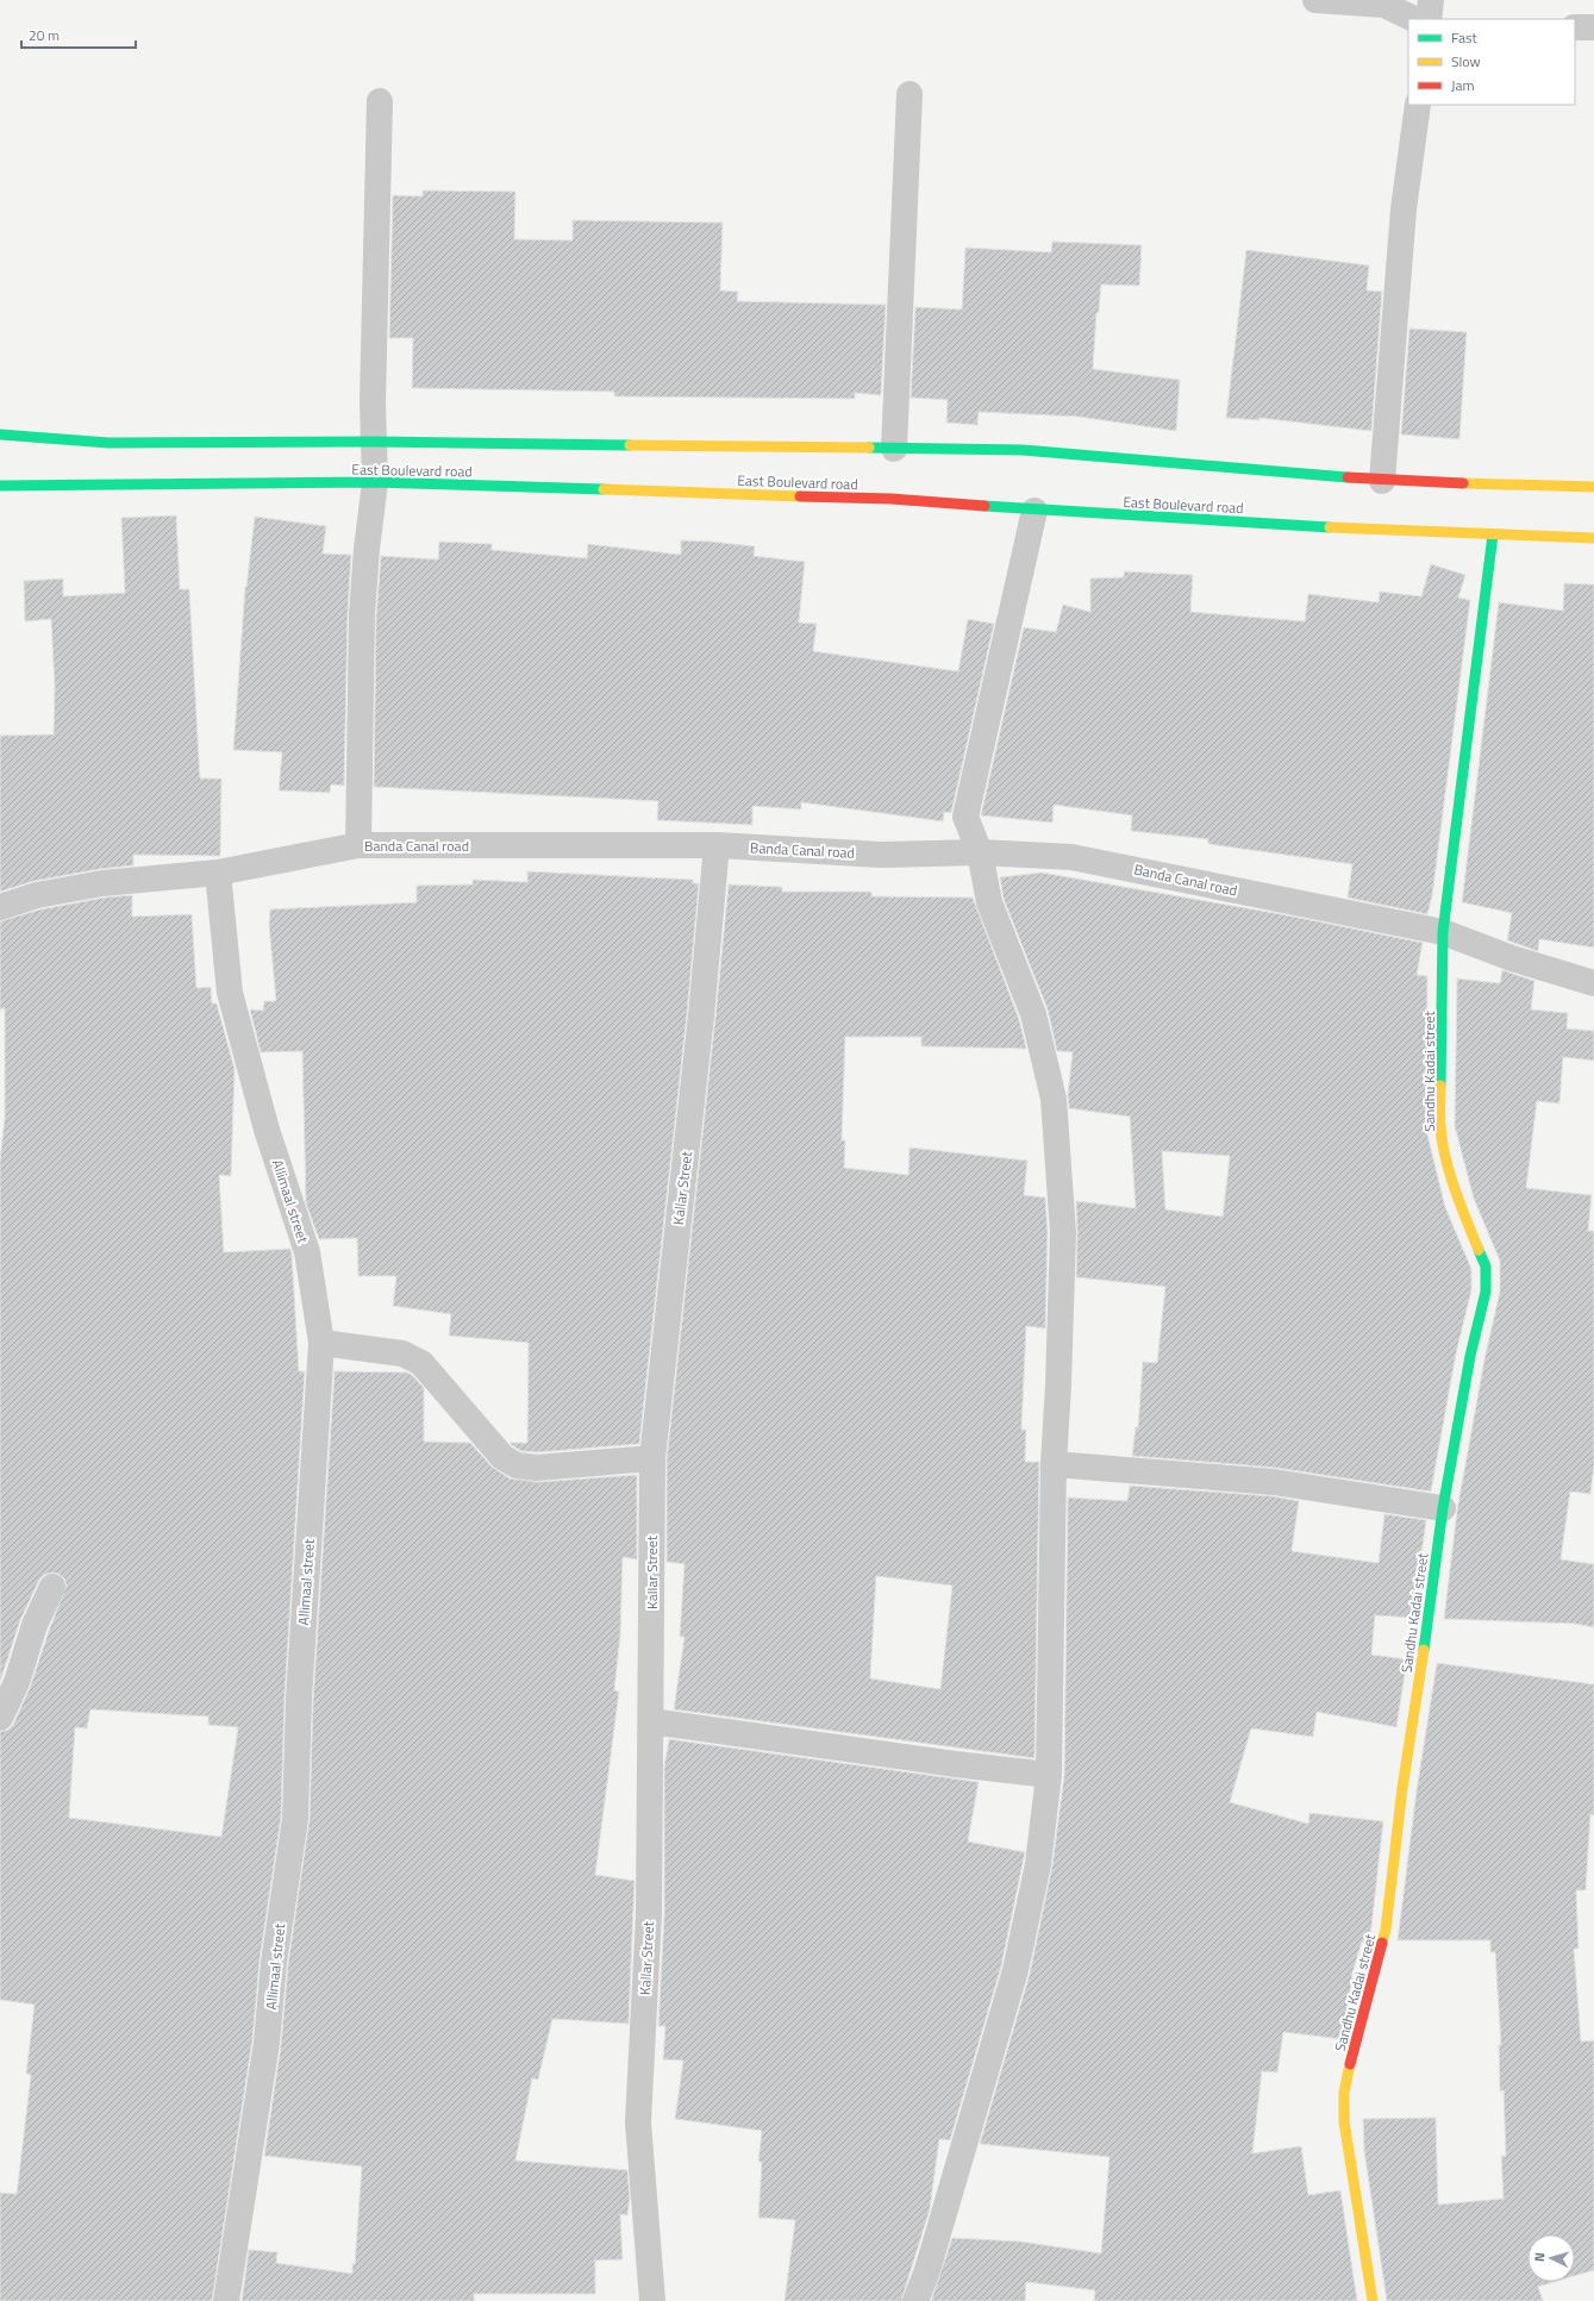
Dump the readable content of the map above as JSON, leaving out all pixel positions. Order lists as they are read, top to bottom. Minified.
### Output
{"streets":{"main road":["East Boulevard road","Sandhu Kadai street"],"street":["Banda Canal road","Kallar Street","Allimaal street"]},"crossings":[["East Boulevard road","Sandhu Kadai street"],["Banda Canal road","Sandhu Kadai street"],["Banda Canal road","Kallar Street"],["Banda Canal road","Allimaal street"]],"legend":["Fast","Slow","Jam"],"scale_bar":"20 m","north":"left"}
